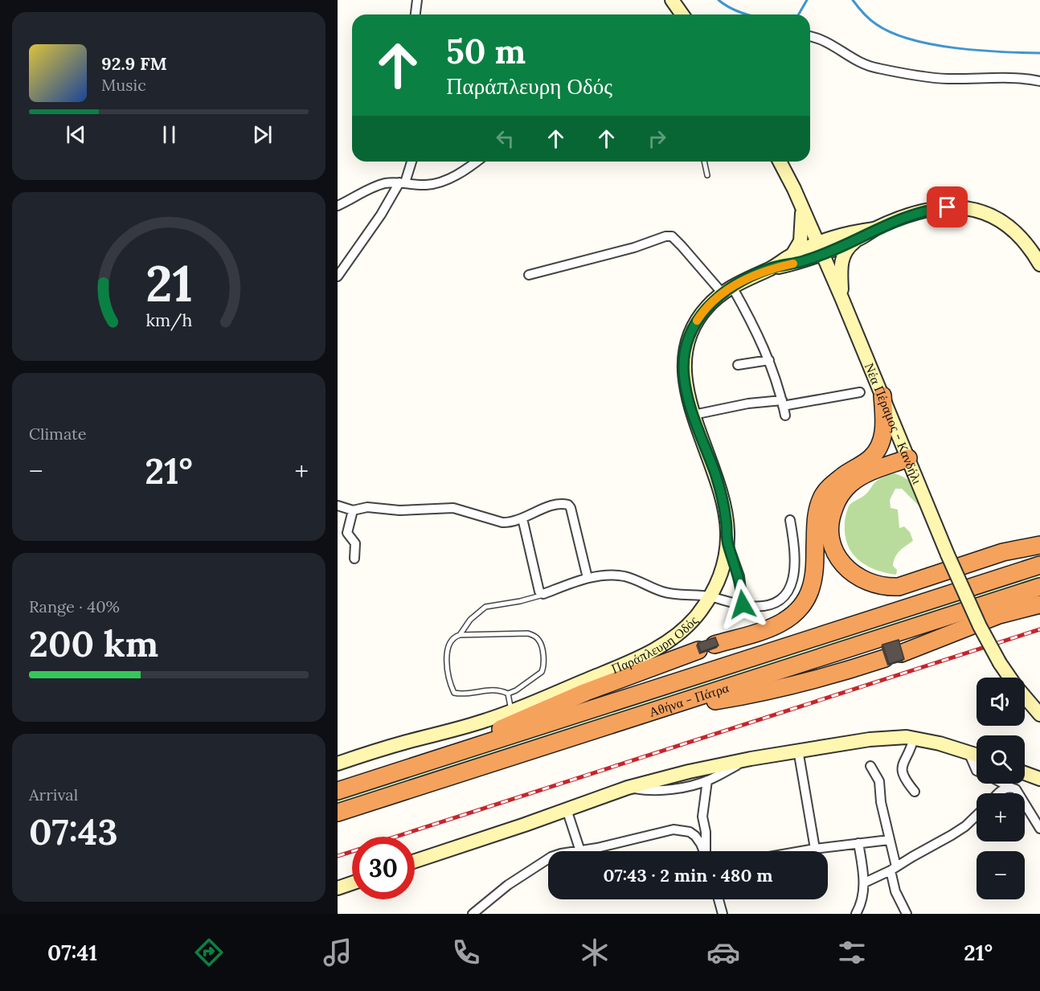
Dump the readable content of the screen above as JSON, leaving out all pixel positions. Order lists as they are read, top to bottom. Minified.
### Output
{"streets":{"highway":["Αθήνα - Πάτρα"],"street":["Νέα Πέραμος - Κανδήλι","Παράπλευρη Οδός"]},"crossings":[["Νέα Πέραμος - Κανδήλι","Παράπλευρη Οδός"]],"page":{"turn":["50 m","Παράπλευρη Οδός"],"song":["92.9 FM","Music"],"tile":["Climate",["Range · 40%","200 km"],["Arrival","07:43"]],"heat":["−","21°","+"],"map_buttons":["+","−"],"limit":"30","trip":"07:43 · 2 min · 480 m","tabs":["07:41","21°"],"gauge":["21","km/h"]}}
